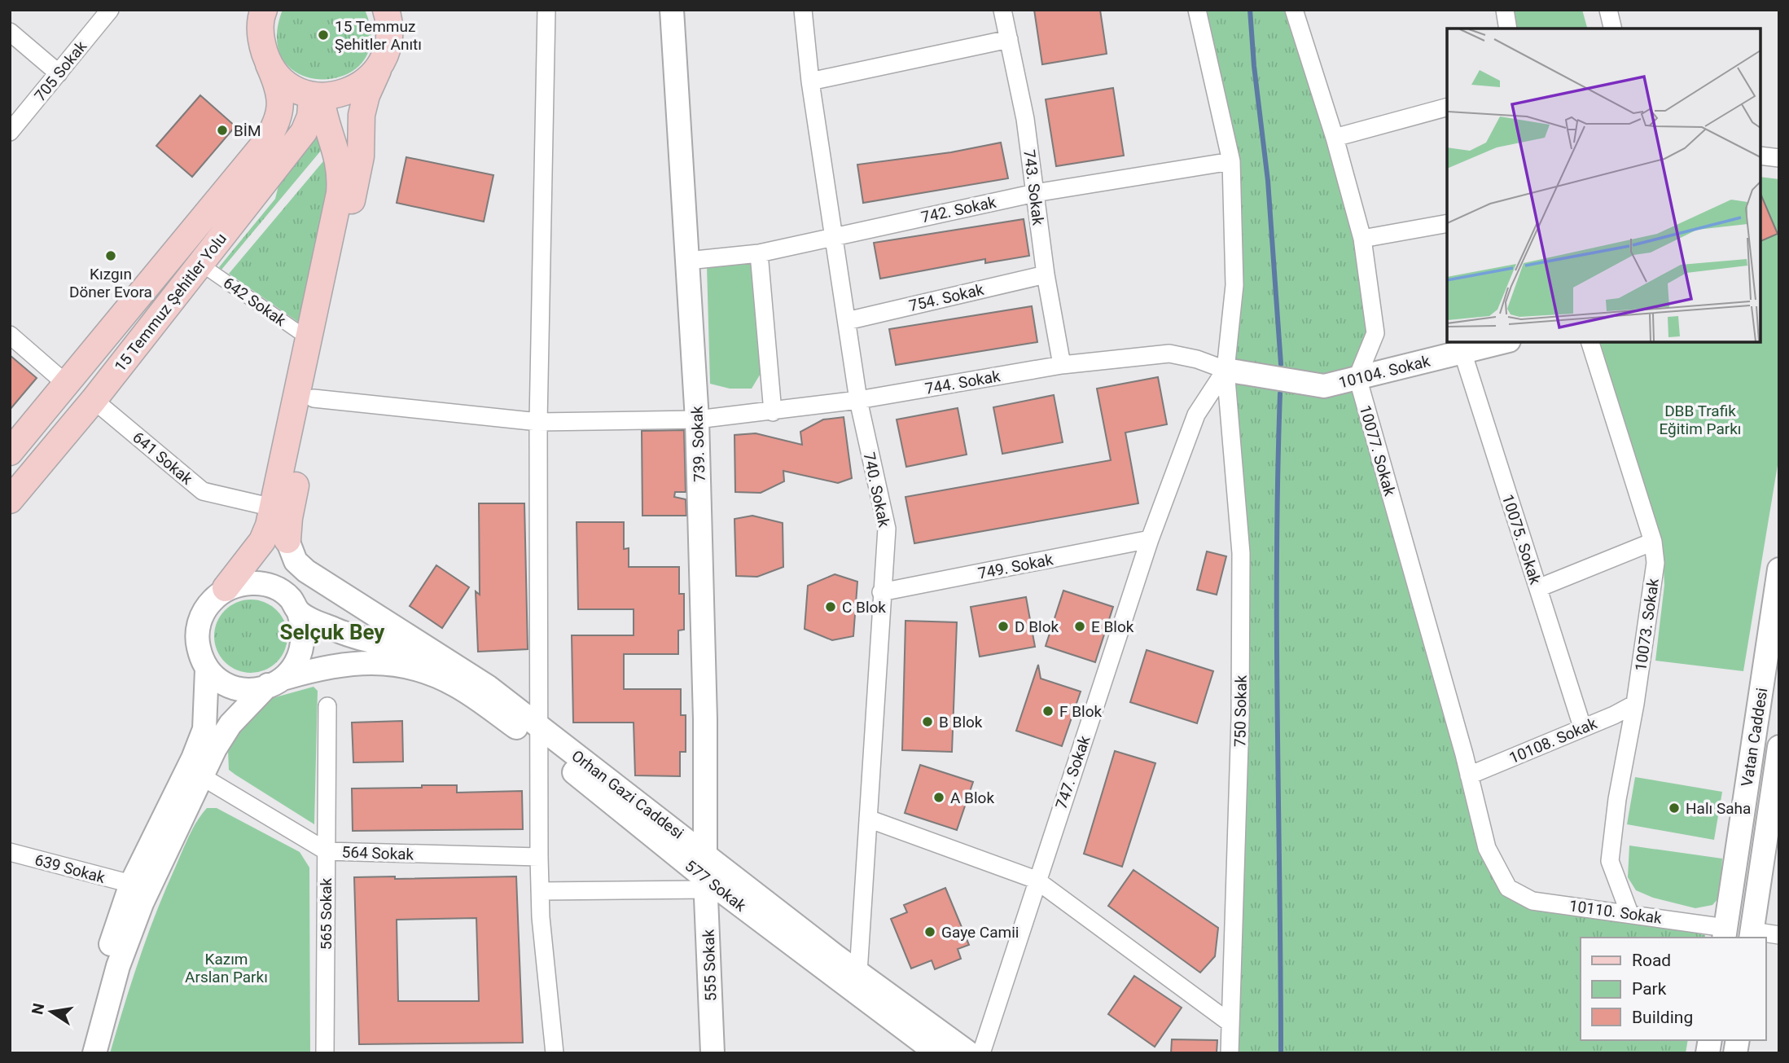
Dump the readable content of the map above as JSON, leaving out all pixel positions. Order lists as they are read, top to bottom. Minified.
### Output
{"streets":{"main road":["15 Temmuz Şehitler Yolu"],"street":["705 Sokak","743. Sokak","742. Sokak","754. Sokak","642 Sokak","10104. Sokak","744. Sokak","739. Sokak","10077. Sokak","641 Sokak","740. Sokak","10075. Sokak","749. Sokak","10073. Sokak","750 Sokak","Vatan Caddesi","10108. Sokak","747. Sokak","Orhan Gazi Caddesi","564 Sokak","639 Sokak","577 Sokak","10110. Sokak","565 Sokak","555 Sokak"]},"crossings":[["743. Sokak","742. Sokak"],["743. Sokak","754. Sokak"],["743. Sokak","744. Sokak"],["742. Sokak","739. Sokak"],["742. Sokak","740. Sokak"],["742. Sokak","750 Sokak"],["754. Sokak","740. Sokak"],["642 Sokak","15 Temmuz Şehitler Yolu"],["15 Temmuz Şehitler Yolu","641 Sokak"],["10104. Sokak","744. Sokak"],["10104. Sokak","10077. Sokak"],["10104. Sokak","10075. Sokak"],["10104. Sokak","750 Sokak"],["10104. Sokak","747. Sokak"],["744. Sokak","739. Sokak"],["744. Sokak","740. Sokak"],["744. Sokak","750 Sokak"],["744. Sokak","747. Sokak"],["739. Sokak","Orhan Gazi Caddesi"],["739. Sokak","577 Sokak"],["739. Sokak","555 Sokak"],["10077. Sokak","10108. Sokak"],["10077. Sokak","10110. Sokak"],["740. Sokak","749. Sokak"],["740. Sokak","Orhan Gazi Caddesi"],["10075. Sokak","10108. Sokak"],["749. Sokak","747. Sokak"],["10073. Sokak","10108. Sokak"],["10073. Sokak","10110. Sokak"],["750 Sokak","747. Sokak"],["Vatan Caddesi","10110. Sokak"],["Orhan Gazi Caddesi","577 Sokak"],["564 Sokak","565 Sokak"],["577 Sokak","555 Sokak"]],"districts":["Selçuk Bey"],"parks":["DBB Trafik Eğitim Parkı","Kazım Arslan Parkı"],"places":["15 Temmuz Şehitler Anıtı","BİM","Kızgın Döner Evora","C Blok","D Blok","E Blok","F Blok","B Blok","A Blok","Halı Saha","Gaye Camii"],"legend":["Road","Park","Building"],"north":"left"}
